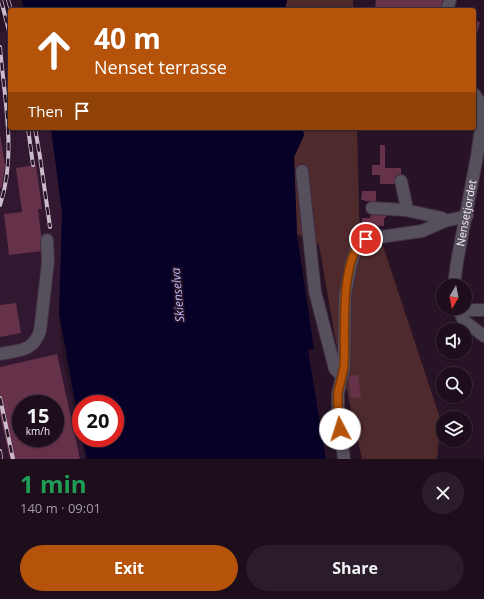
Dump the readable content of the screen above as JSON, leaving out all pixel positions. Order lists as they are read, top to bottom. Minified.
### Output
{"streets":{"street":["Nensetjordet"]},"water":["Skienselva"],"north":"bottom","page":{"turn":["40 m","Nenset terrasse"],"then":"Then","speed":"15 km/h","limit":"20","heading":["1 min","140 m · 09:01"],"buttons":["Exit","Share"]}}
